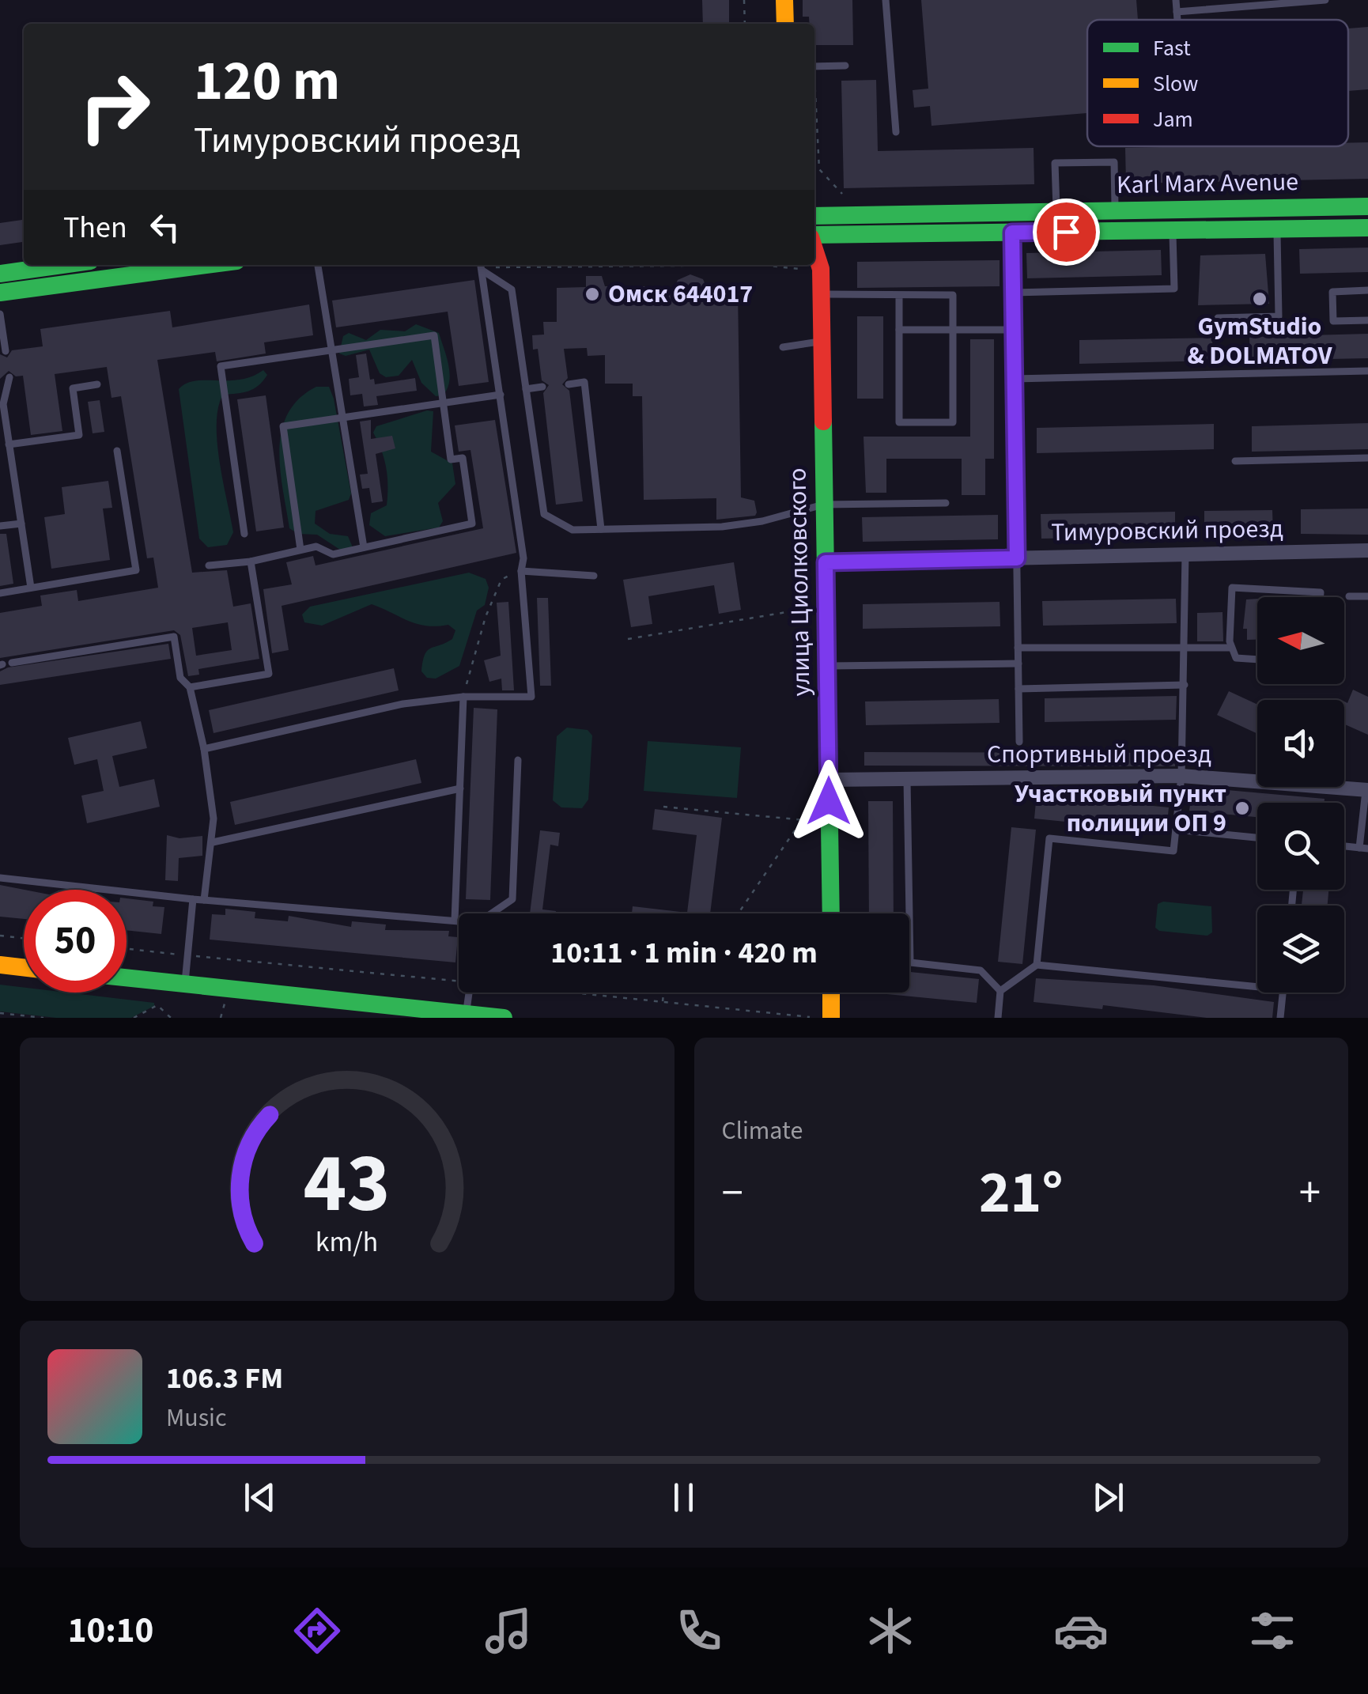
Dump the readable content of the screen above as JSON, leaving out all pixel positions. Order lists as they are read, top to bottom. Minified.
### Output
{"streets":{"main road":["Karl Marx Avenue","улица Циолковского"],"street":["Тимуровский проезд","Спортивный проезд"]},"crossings":[["Тимуровский проезд","улица Циолковского"],["улица Циолковского","Спортивный проезд"]],"places":["Омск 644017","GymStudio & DOLMATOV","Участковый пункт полиции ОП 9"],"legend":["Fast","Slow","Jam"],"north":"left","page":{"turn":["120 m","Тимуровский проезд"],"then":"Then","limit":"50","trip":"10:11 · 1 min · 420 m","tile":"Climate","heat":["−","21°","+"],"song":["106.3 FM","Music"],"tabs":"10:10","gauge":["43","km/h"]}}
